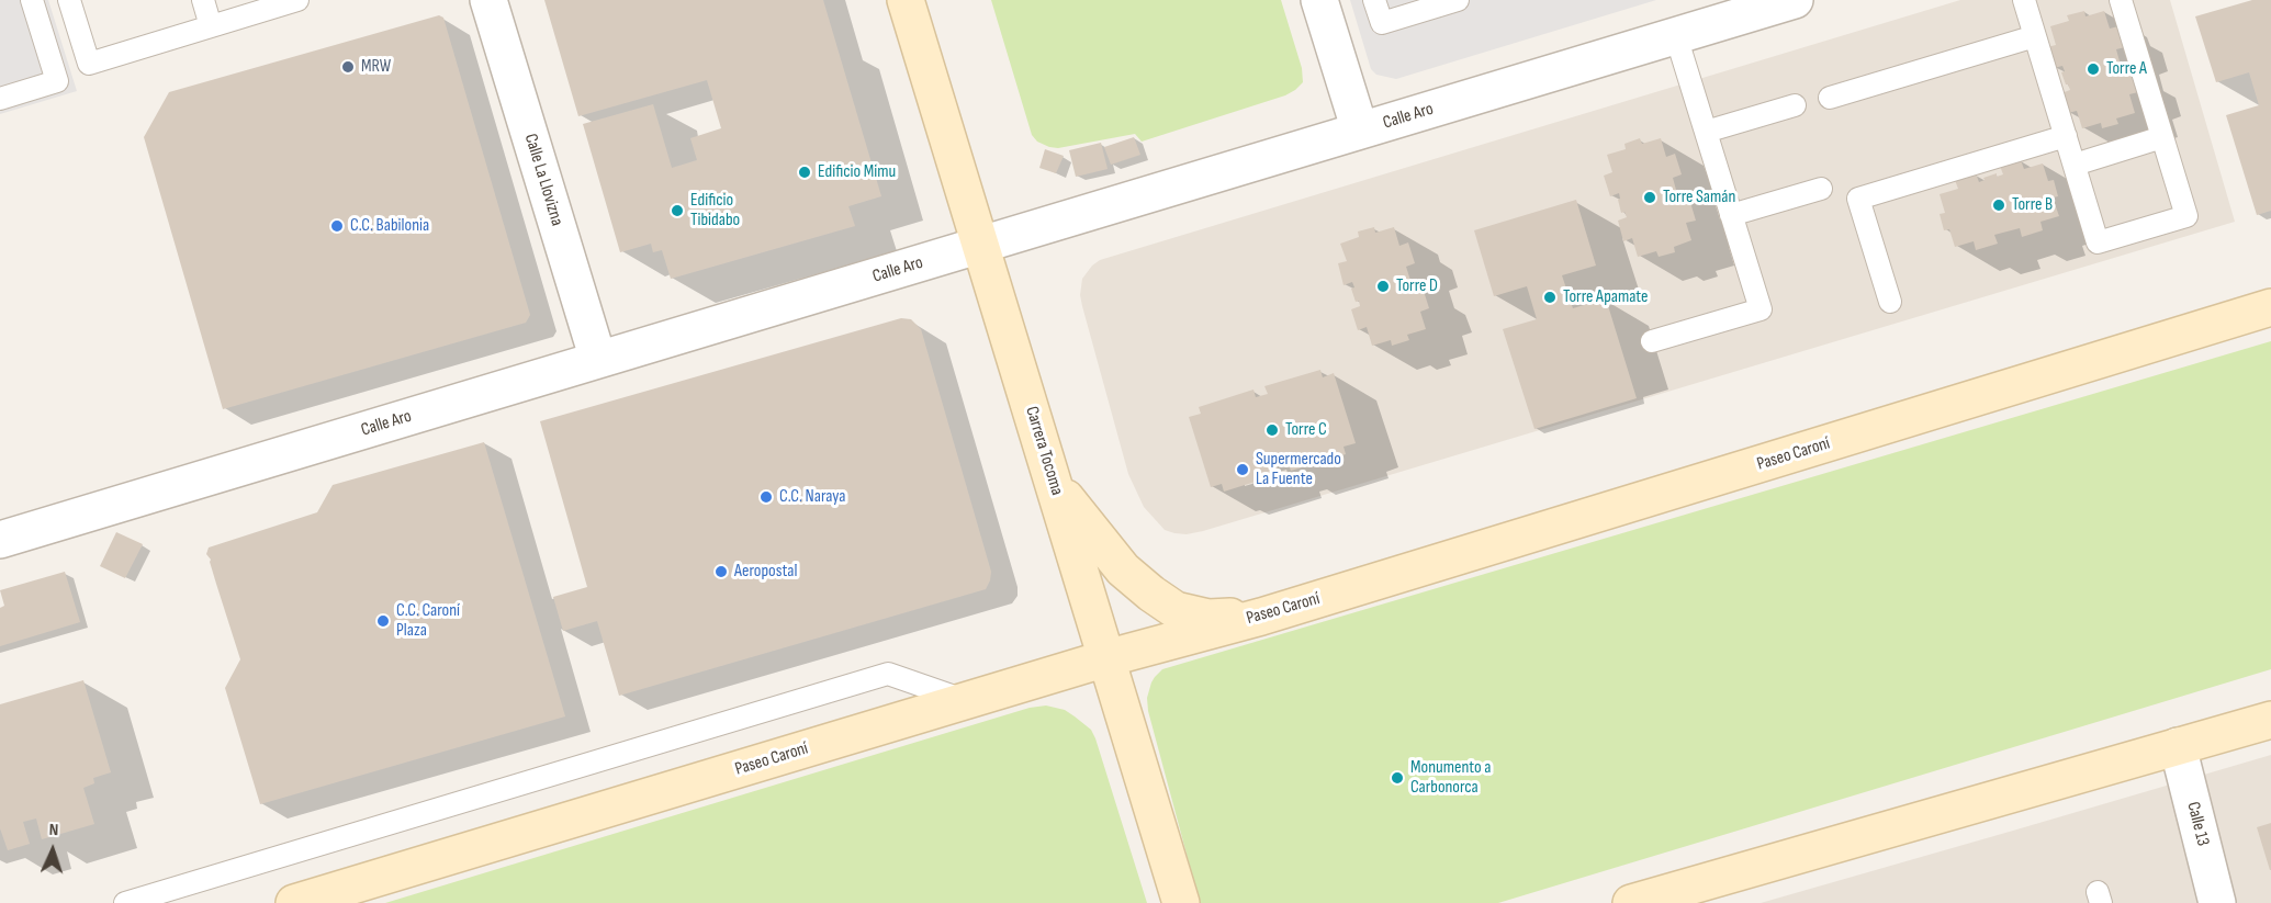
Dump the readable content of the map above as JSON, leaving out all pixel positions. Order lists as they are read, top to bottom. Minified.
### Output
{"streets":{"street":["Calle Aro","Calle La Llovizna","Carrera Tocoma","Paseo Caroní","Calle 13"]},"crossings":[["Calle Aro","Calle La Llovizna"],["Calle Aro","Carrera Tocoma"],["Carrera Tocoma","Paseo Caroní"]],"places":["MRW","Torre A","Edificio Mimu","Torre Samán","Torre B","Edificio Tibidabo","C.C. Babilonia","Torre D","Torre Apamate","Torre C","Supermercado La Fuente","C.C. Naraya","Aeropostal","C.C. Caroní Plaza","Monumento a Carbonorca"],"north":"top"}
